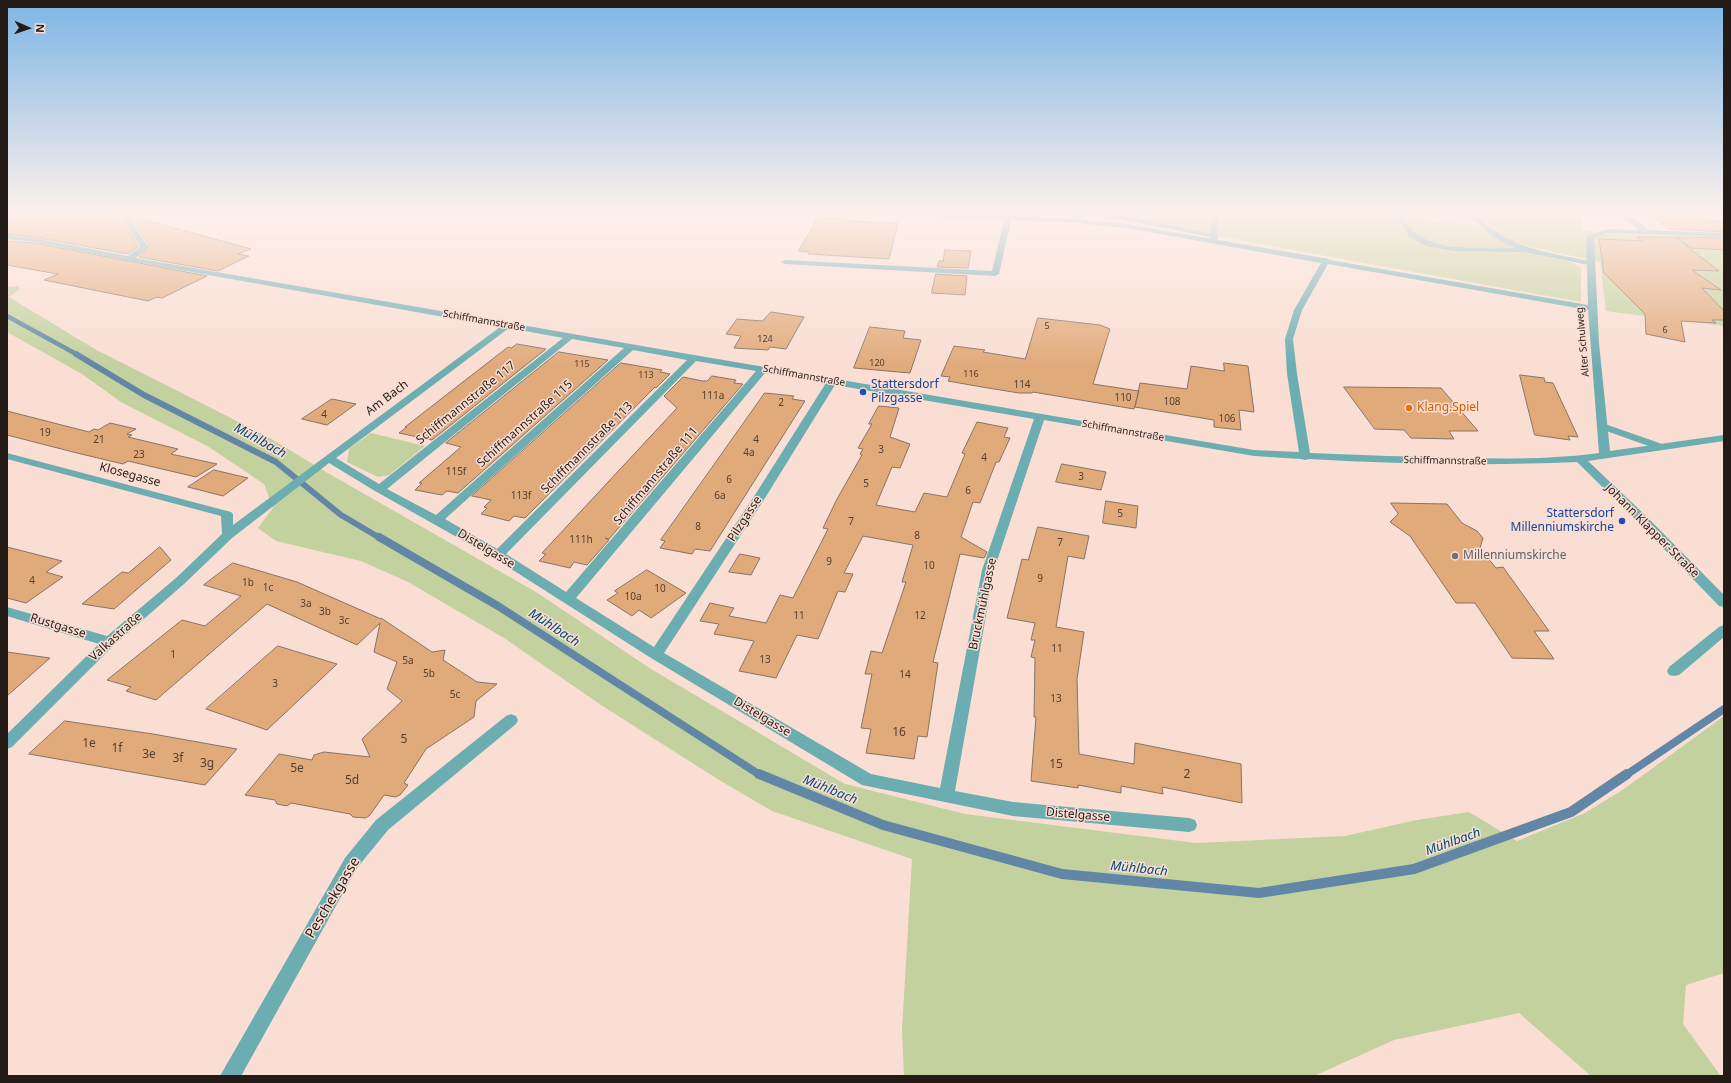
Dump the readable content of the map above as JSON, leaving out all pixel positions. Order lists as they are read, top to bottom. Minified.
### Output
{"streets":{"street":["Schiffmannstraße","Alter Schulweg","Am Bach","Schiffmannstraße 117","Schiffmannstraße 115","Schiffmannstraße 113","Klosegasse","Schiffmannstraße 111","Pilzgasse","Johann Klapper-Straße","Distelgasse","Bruckmühlgasse","Rustgasse","Valkastraße","Peschekgasse"]},"crossings":[["Schiffmannstraße","Alter Schulweg"],["Schiffmannstraße","Am Bach"],["Schiffmannstraße","Schiffmannstraße 117"],["Schiffmannstraße","Schiffmannstraße 115"],["Schiffmannstraße","Schiffmannstraße 113"],["Schiffmannstraße","Schiffmannstraße 111"],["Schiffmannstraße","Pilzgasse"],["Schiffmannstraße","Johann Klapper-Straße"],["Schiffmannstraße","Bruckmühlgasse"],["Am Bach","Valkastraße"],["Schiffmannstraße 117","Distelgasse"],["Schiffmannstraße 115","Distelgasse"],["Schiffmannstraße 113","Distelgasse"],["Klosegasse","Valkastraße"],["Schiffmannstraße 111","Distelgasse"],["Pilzgasse","Distelgasse"],["Distelgasse","Bruckmühlgasse"],["Rustgasse","Valkastraße"]],"water":["Mühlbach"],"places":["Stattersdorf Pilzgasse","Klang.Spiel","Stattersdorf Millenniumskirche","Millenniumskirche"],"house_numbers":["5","6","124","120","115","116","113","114","111a","110","108","2","4","106","19","21","4","3","4a","23","4","115f","3","6","5","6","113f","6a","5","7","8","8","111h","7","9","10","9","4","1b","1c","10","10a","3a","3b","11","12","3c","11","1","13","5a","5b","14","3","5c","13","16","5","1e","1f","3e","3f","3g","15","5e","2","5d"],"north":"right"}
